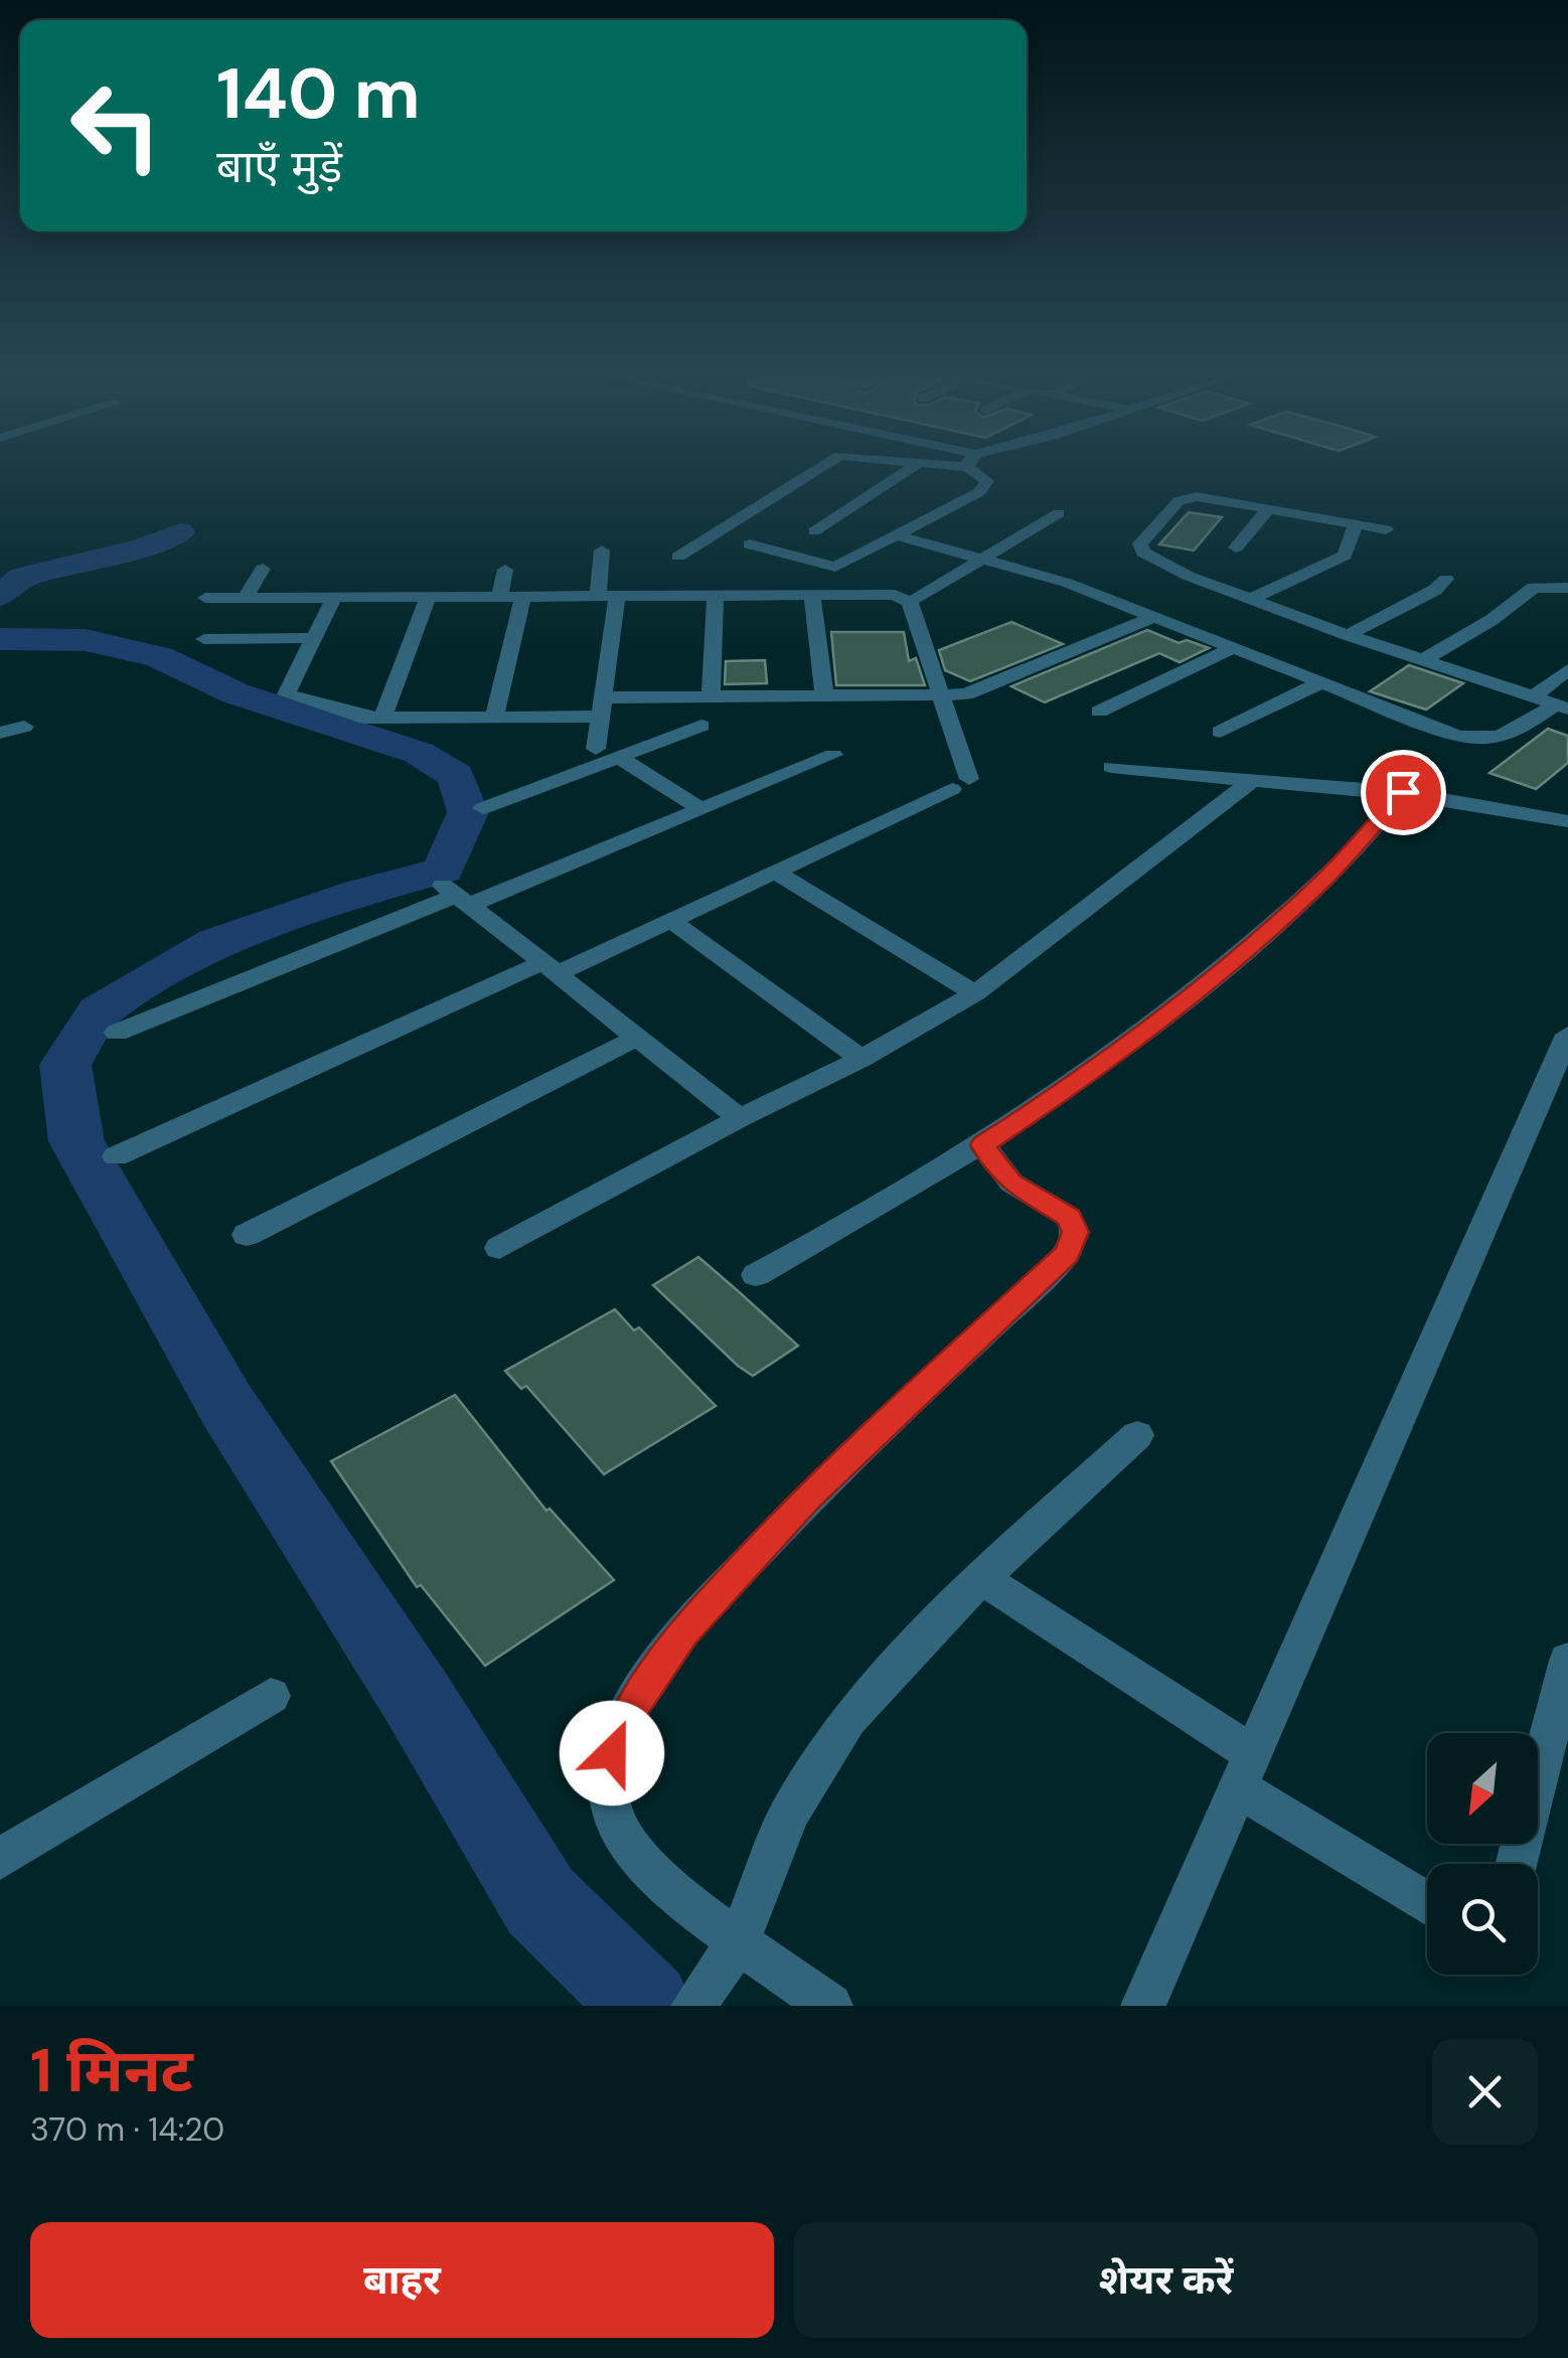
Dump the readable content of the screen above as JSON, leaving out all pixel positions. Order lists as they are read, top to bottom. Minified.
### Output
{"north":"bottom left","page":{"turn":["140 m","बाएँ मुड़ें"],"heading":["1 मिनट","370 m · 14:20"],"buttons":["बाहर","शेयर करें"]}}
